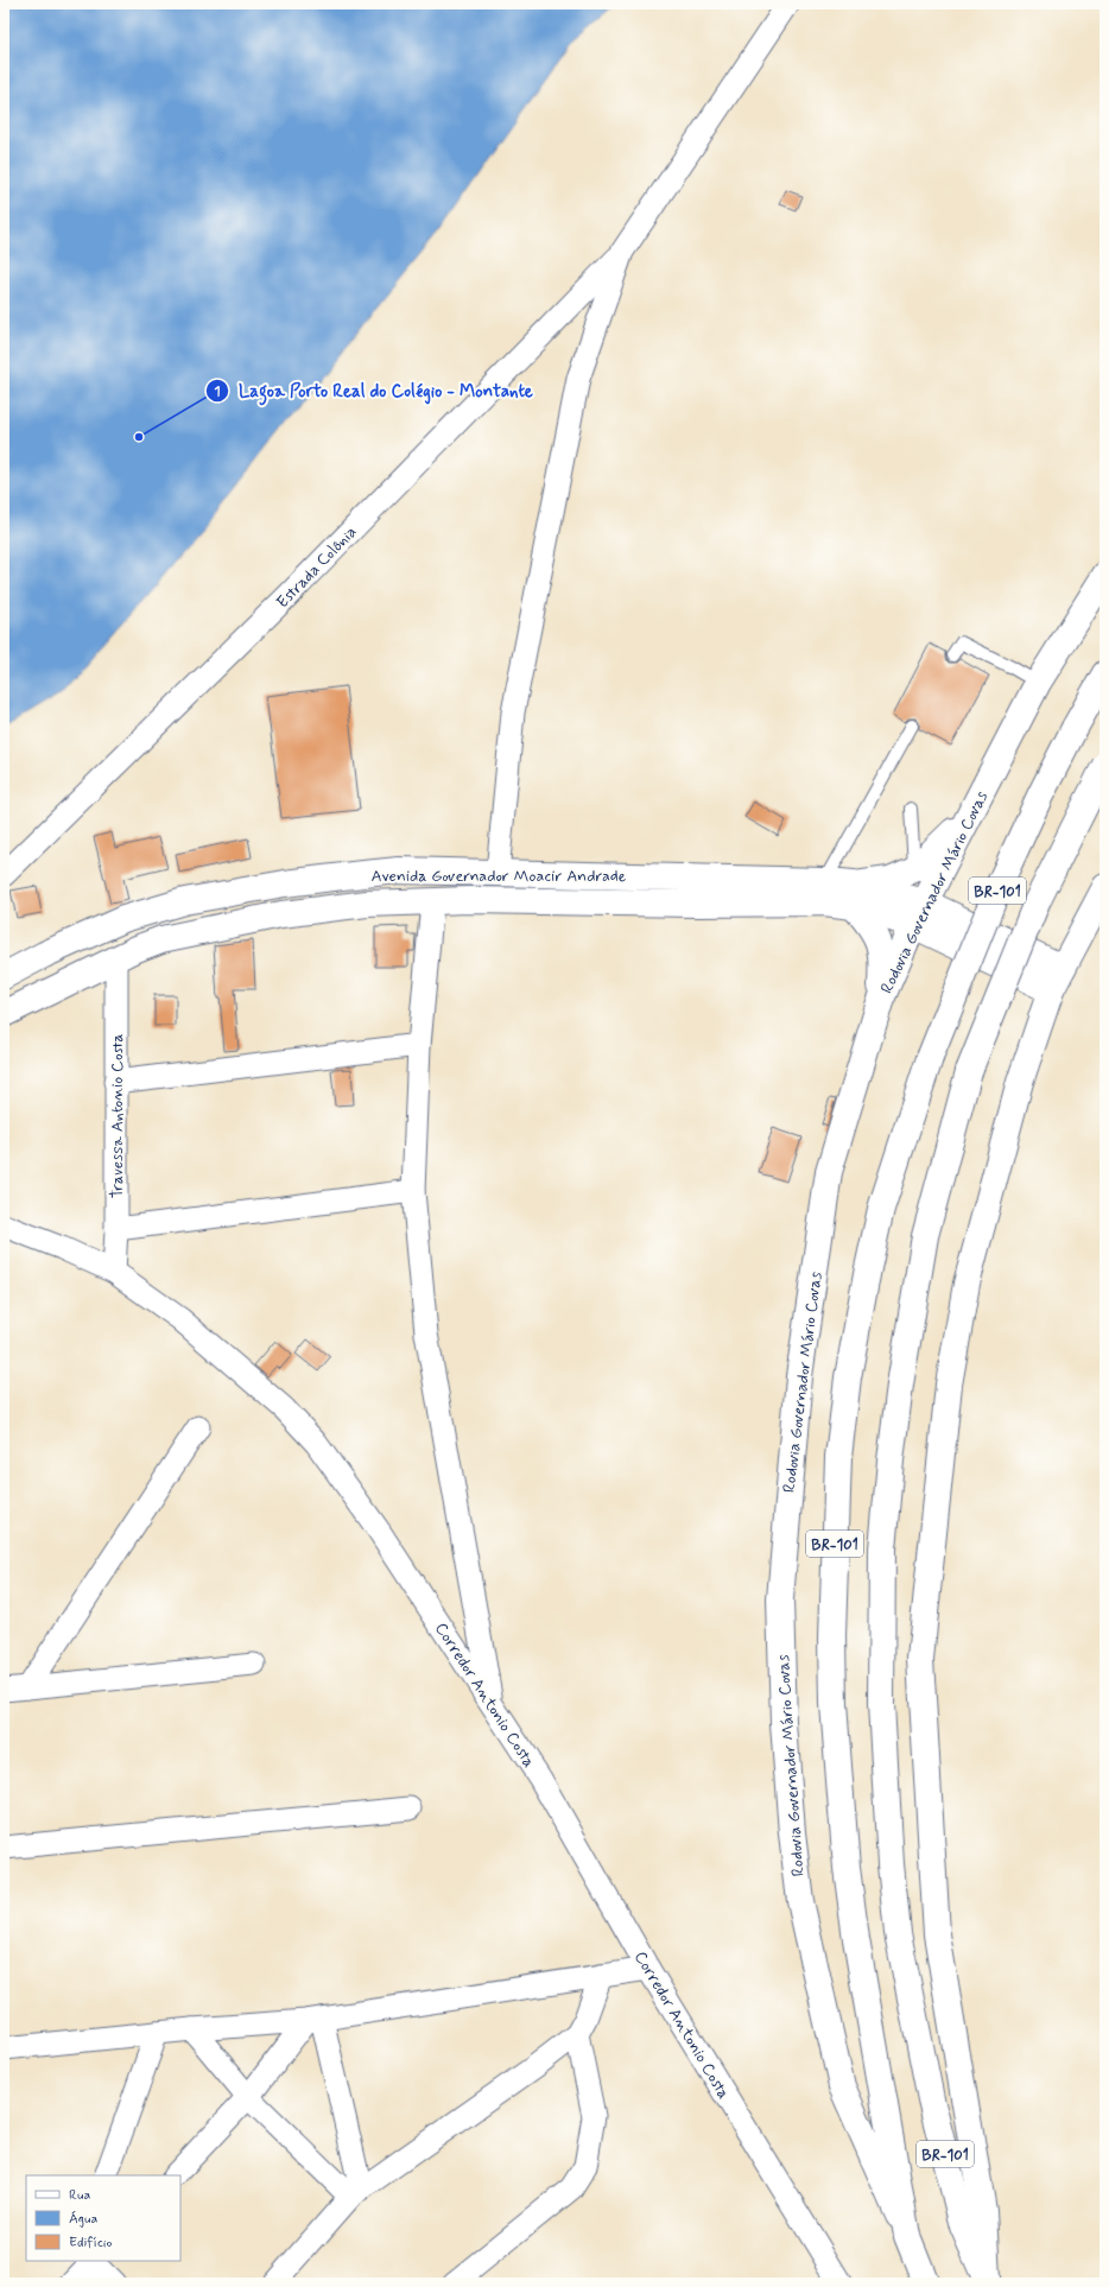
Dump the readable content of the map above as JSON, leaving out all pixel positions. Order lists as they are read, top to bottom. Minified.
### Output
{"streets":{"main road":["Avenida Governador Moacir Andrade","BR-101","Rodovia Governador Mário Covas"],"street":["Estrada Colônia","Travessa Antonio Costa","Corredor Antonio Costa"]},"crossings":[["Avenida Governador Moacir Andrade","Rodovia Governador Mário Covas"],["Avenida Governador Moacir Andrade","Travessa Antonio Costa"],["Travessa Antonio Costa","Corredor Antonio Costa"]],"places":["Lagoa Porto Real do Colégio - Montante"],"legend":["Rua","Água","Edifício"]}
